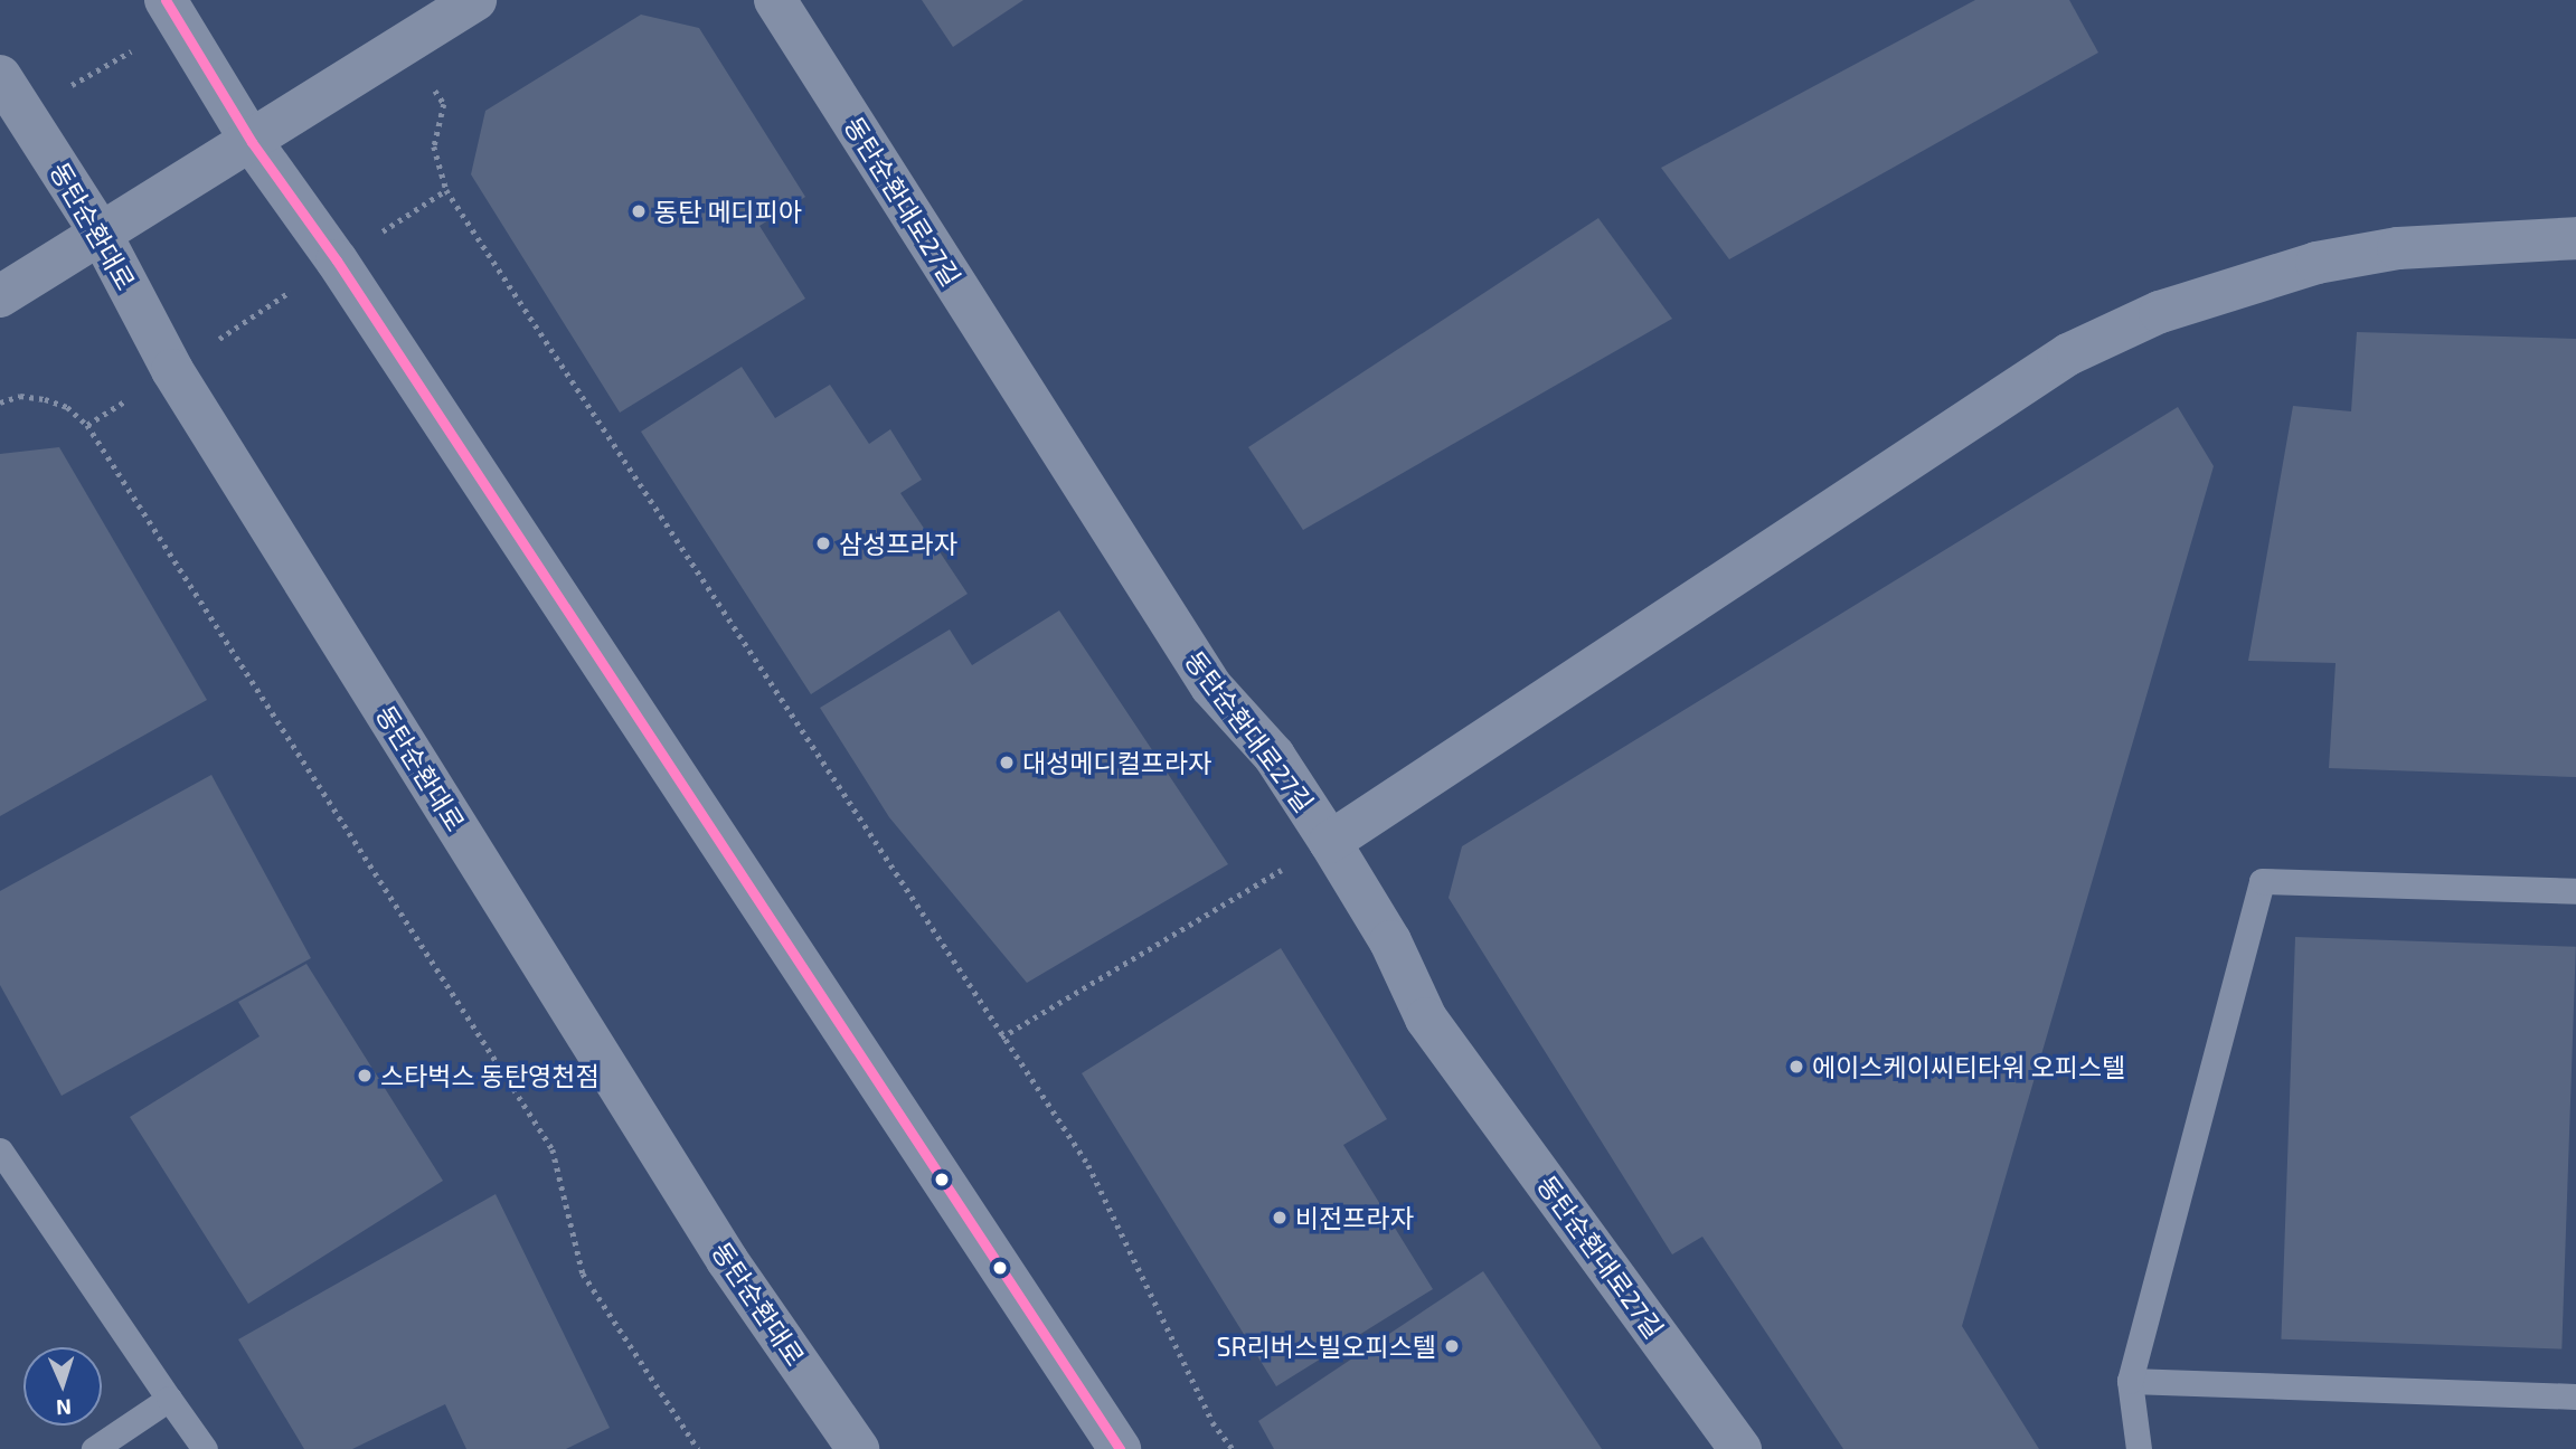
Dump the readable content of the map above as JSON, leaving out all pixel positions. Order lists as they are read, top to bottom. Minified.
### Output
{"streets":{"street":["동탄순환대로27길","동탄순환대로"]},"places":["동탄 메디피아","삼성프라자","대성메디컬프라자","에이스케이씨티타워 오피스텔","스타벅스 동탄영천점","비전프라자","SR리버스빌오피스텔"],"north":"bottom"}
